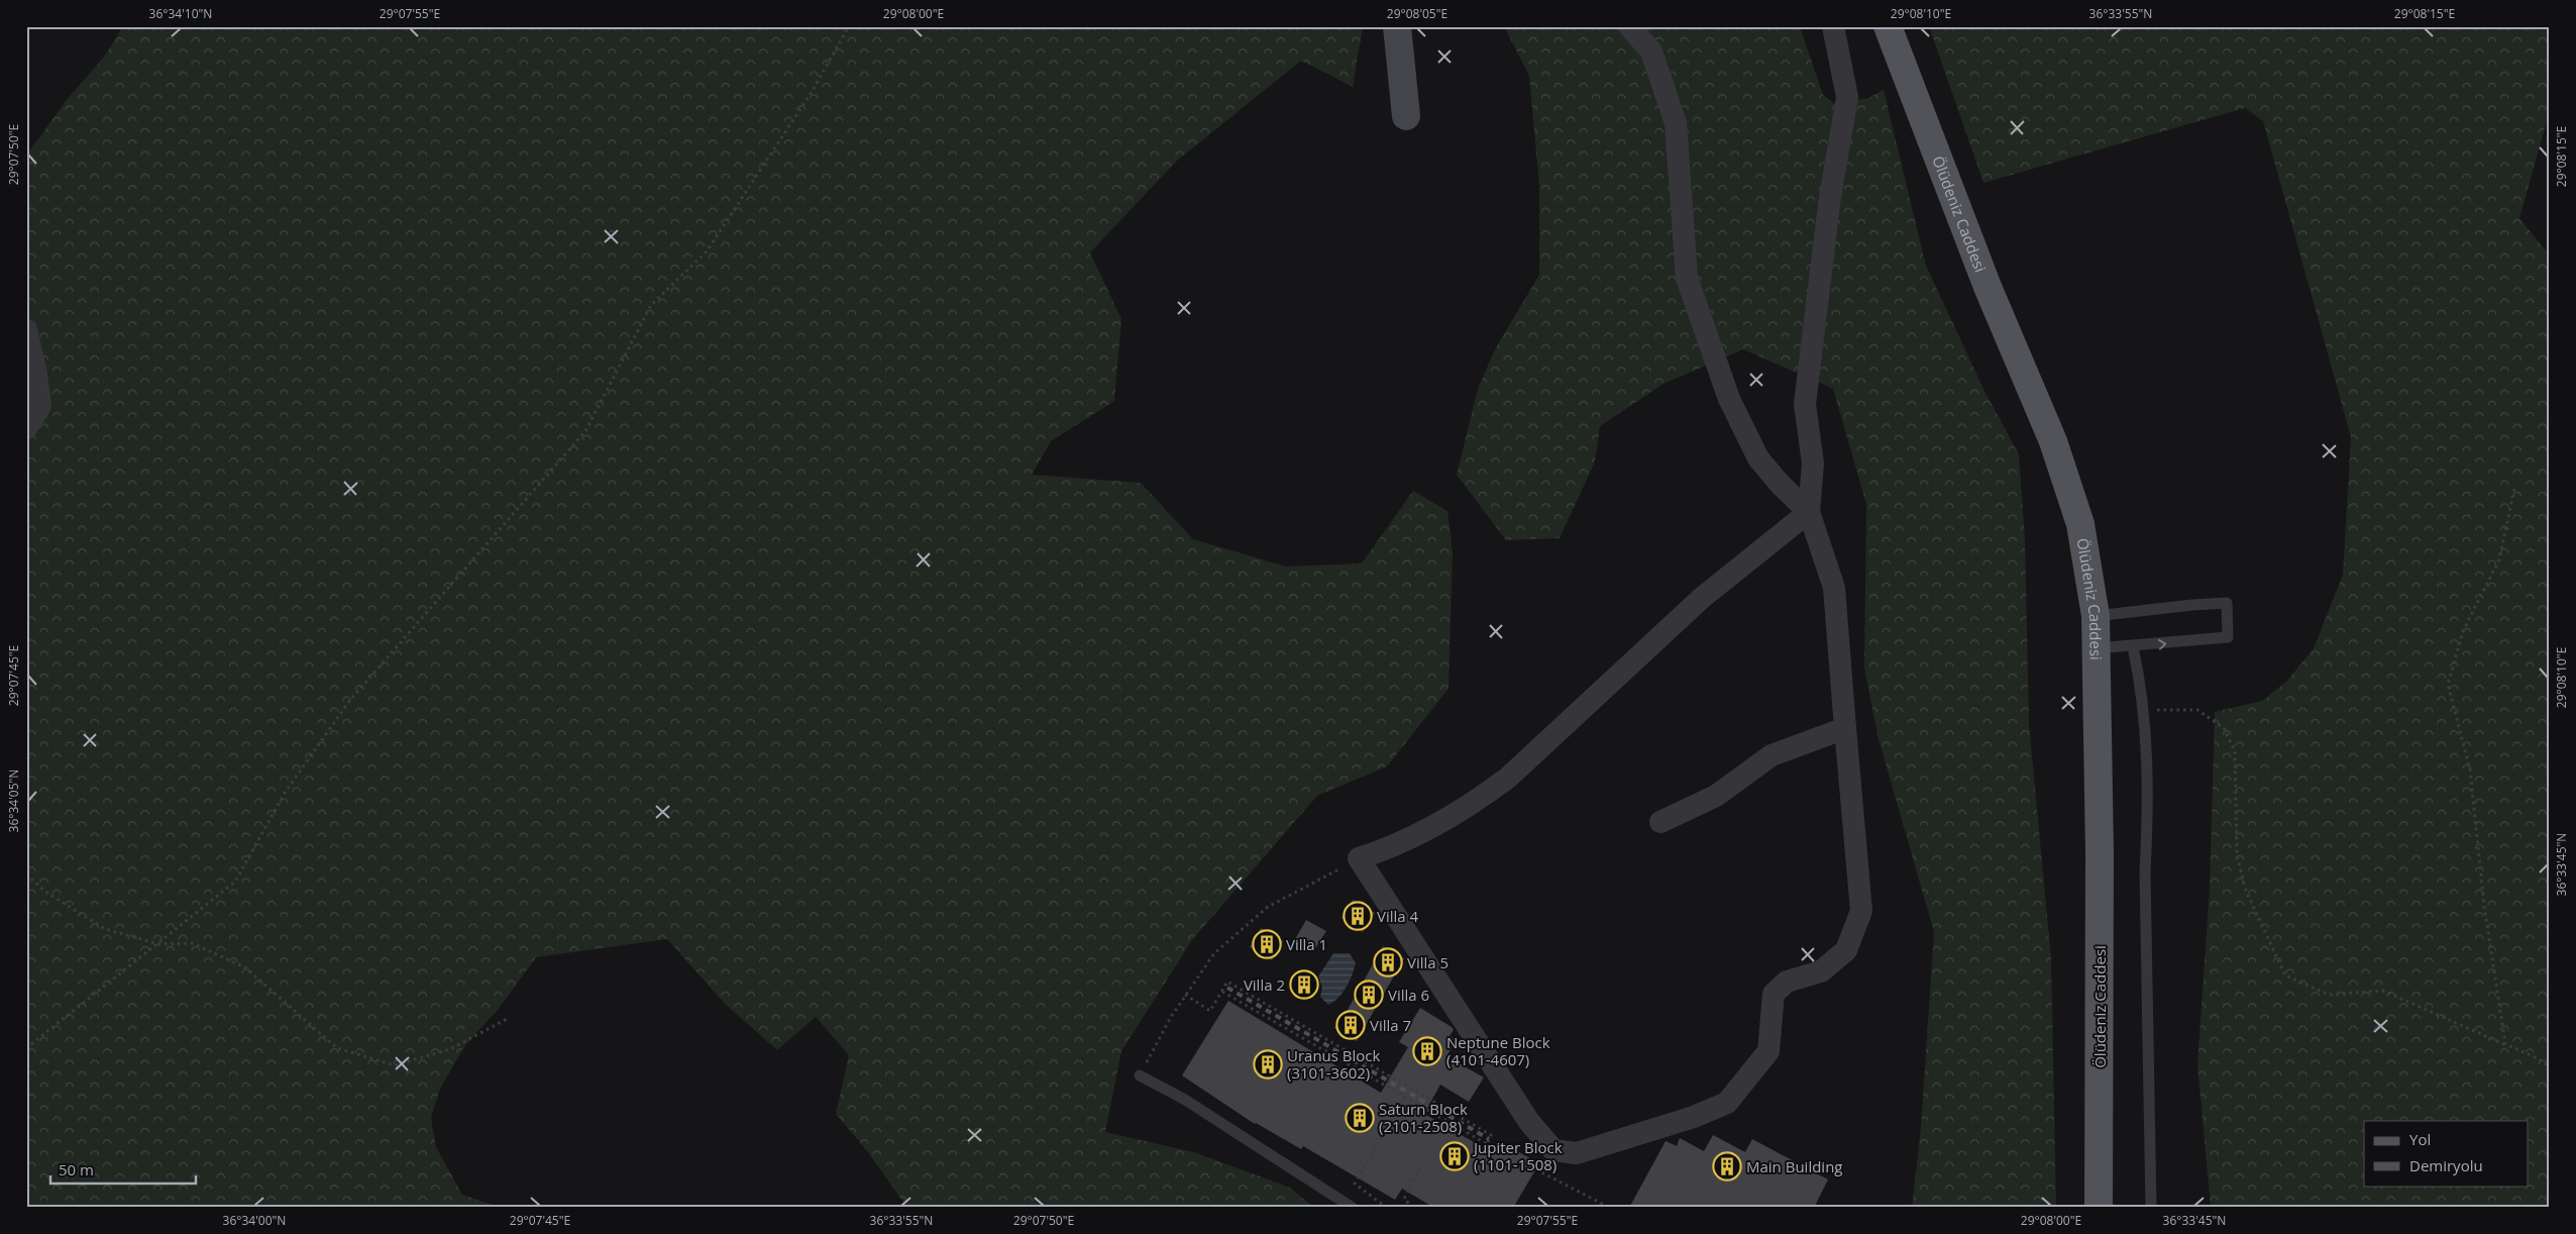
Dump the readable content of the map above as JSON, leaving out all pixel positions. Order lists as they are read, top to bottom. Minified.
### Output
{"streets":{"main road":["Ölüdeniz Caddesi"]},"places":{"building":["Villa 4","Villa 1","Villa 5","Villa 2","Villa 6","Villa 7","Neptune Block (4101-4607)","Uranus Block (3101-3602)","Saturn Block (2101-2508)","Jupiter Block (1101-1508)","Main Building"]},"legend":["Yol","Demiryolu"],"scale_bar":"50 m","coordinates":["36°34'10\"N","29°07'55\"E","29°08'00\"E","29°08'05\"E","29°08'10\"E","36°33'55\"N","29°08'15\"E","29°07'50\"E","29°07'45\"E","36°34'05\"N","36°33'45\"N","36°34'00\"N"]}
